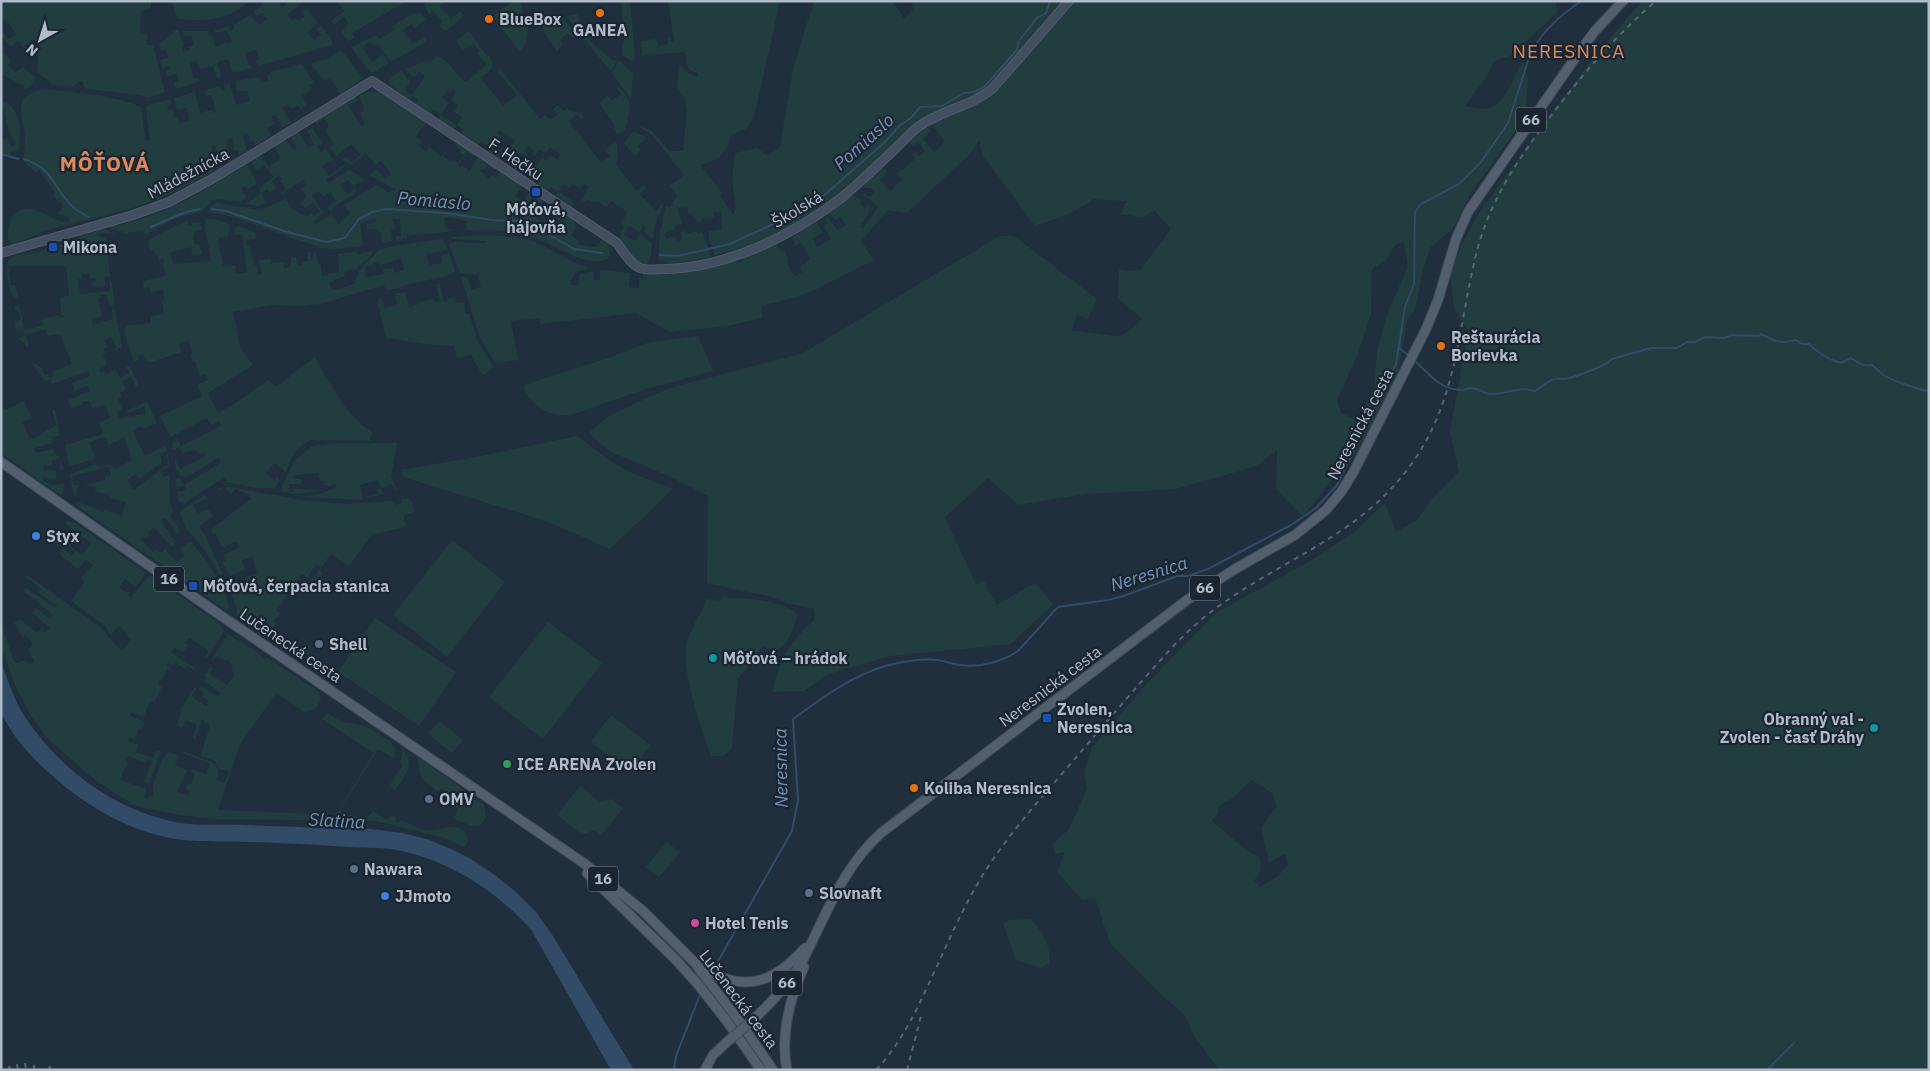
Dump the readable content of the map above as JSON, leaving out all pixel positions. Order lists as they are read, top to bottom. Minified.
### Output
{"streets":{"main road":["66","Neresnická cesta","16","Lučenecká cesta"],"street":["F. Hečku","Mládežnícka","Školská"]},"crossings":[["66","Neresnická cesta"],["F. Hečku","Mládežnícka"],["F. Hečku","Školská"]],"districts":["NERESNICA","MÔŤOVÁ"],"water":["Pomiaslo","Neresnica","Slatina"],"places":{"other":["GANEA","BlueBox","Reštaurácia Borievka","Styx","Shell","Môťová – hrádok","Obranný val - Zvolen - časť Dráhy","ICE ARENA Zvolen","Koliba Neresnica","OMV","Nawara","Slovnaft","JJmoto","Hotel Tenis"],"transit":["Môťová, hájovňa","Mikona","Môťová, čerpacia stanica","Zvolen, Neresnica"]},"north":"bottom left"}
